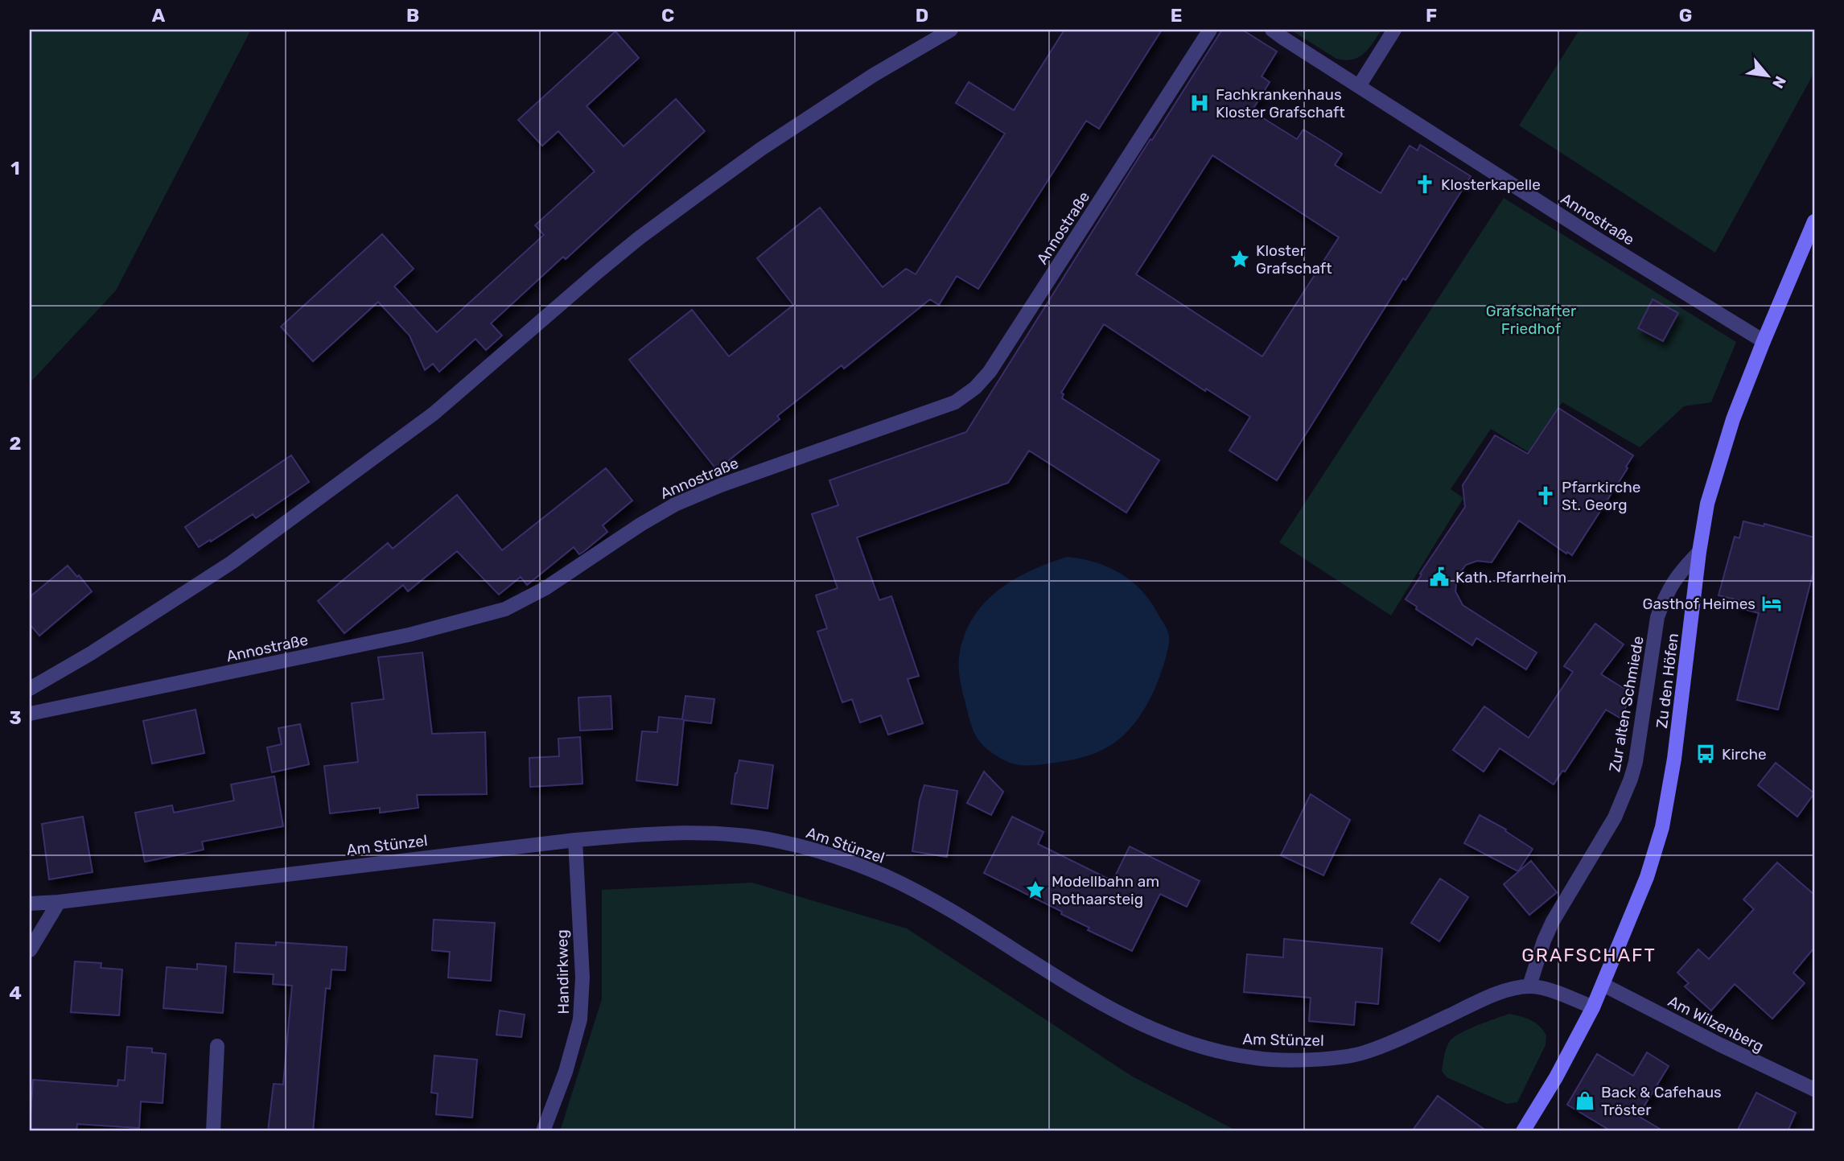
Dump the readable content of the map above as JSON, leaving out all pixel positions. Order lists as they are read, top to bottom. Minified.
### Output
{"streets":{"street":["Annostraße","Zu den Höfen","Zur alten Schmiede","Am Stünzel","Handirkweg","Am Wilzenberg"]},"crossings":[["Annostraße","Zu den Höfen"],["Zu den Höfen","Zur alten Schmiede"],["Zu den Höfen","Am Stünzel"],["Zu den Höfen","Am Wilzenberg"],["Zur alten Schmiede","Am Stünzel"],["Am Stünzel","Handirkweg"]],"districts":["GRAFSCHAFT"],"parks":["Grafschafter Friedhof"],"places":{"hospital":["Fachkrankenhaus Kloster Grafschaft"],"church":["Klosterkapelle","Pfarrkirche St. Georg"],"place":["Kloster Grafschaft","Modellbahn am Rothaarsteig"],"public building":["Kath. Pfarrheim"],"hotel":["Gasthof Heimes"],"bus stop":["Kirche"],"shop":["Back & Cafehaus Tröster"]},"north":"bottom right","grid":{"columns":["A","B","C","D","E","F","G"],"rows":["1","2","3","4"]}}
